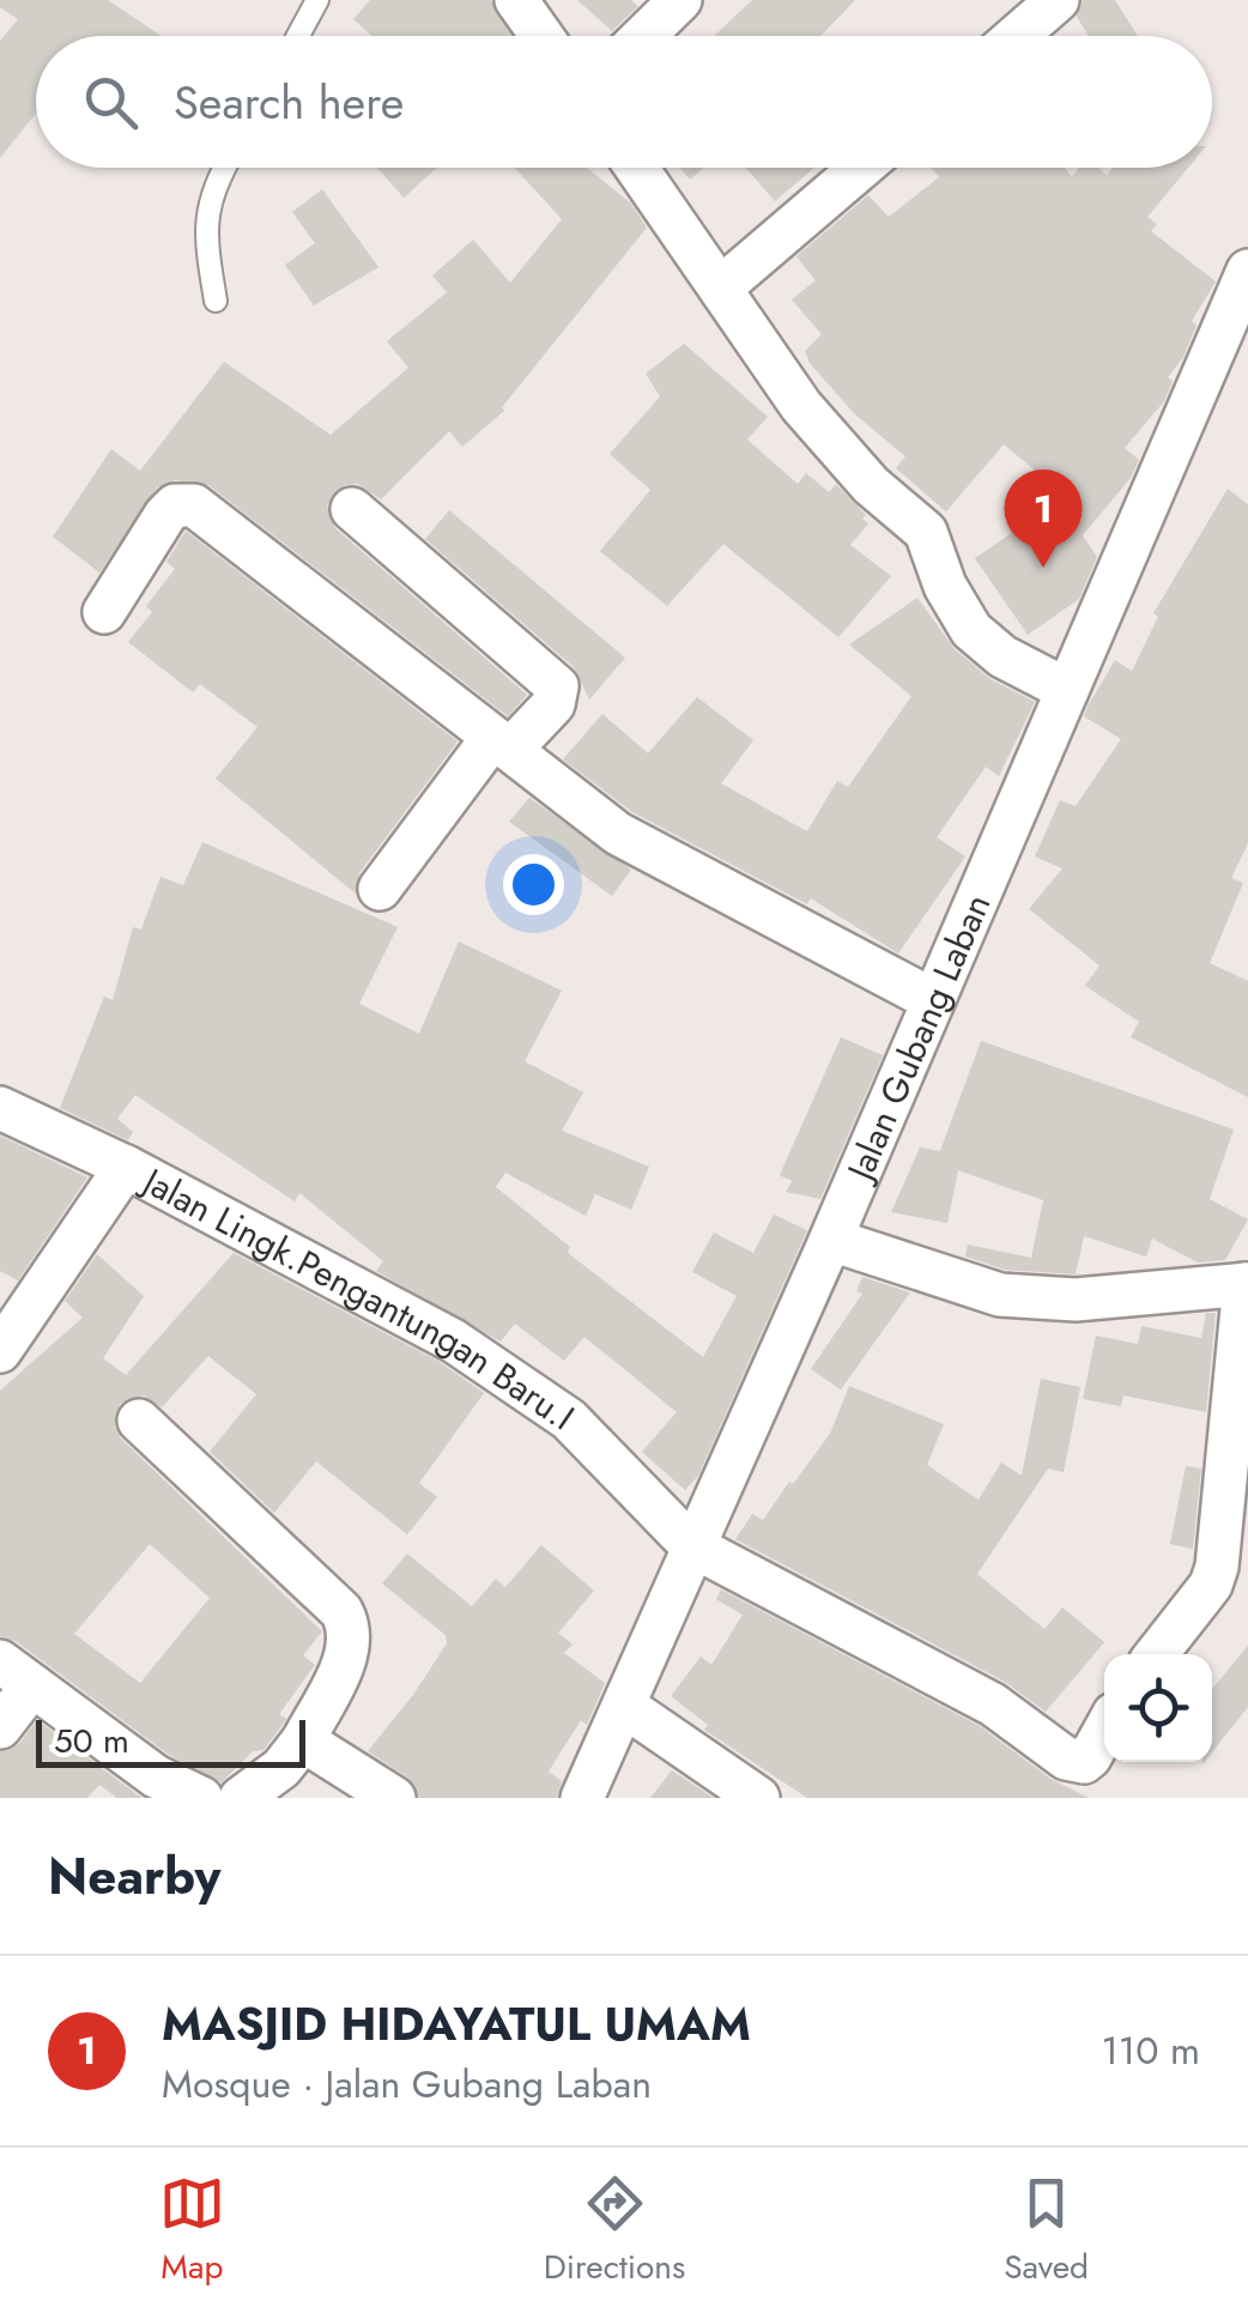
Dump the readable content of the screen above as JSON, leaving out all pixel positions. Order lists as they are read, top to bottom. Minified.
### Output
{"streets":{"street":["Jalan Gubang Laban","Jalan Lingk.Pengantungan Baru.I"]},"crossings":[["Jalan Gubang Laban","Jalan Lingk.Pengantungan Baru.I"]],"scale_bar":"50 m","page":{"search":"Search here","pins":"1","scale":"50 m","heading":"Nearby","list":[{"mark":"1","name":"MASJID HIDAYATUL UMAM","note":"Mosque · Jalan Gubang Laban","value":"110 m"}],"nav":["Map","Directions","Saved"]}}
